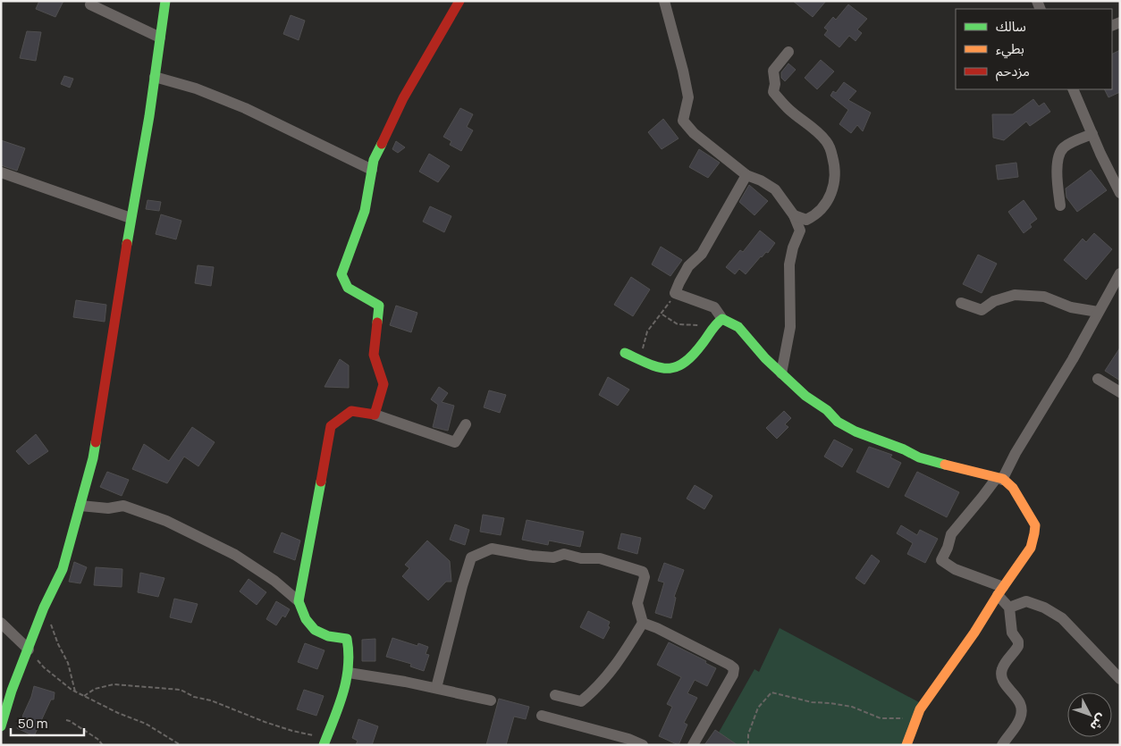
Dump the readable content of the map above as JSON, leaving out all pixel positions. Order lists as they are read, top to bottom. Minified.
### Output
{"legend":["سالك","بطيء","مزدحم"],"scale_bar":"50 m","north":"bottom right"}
